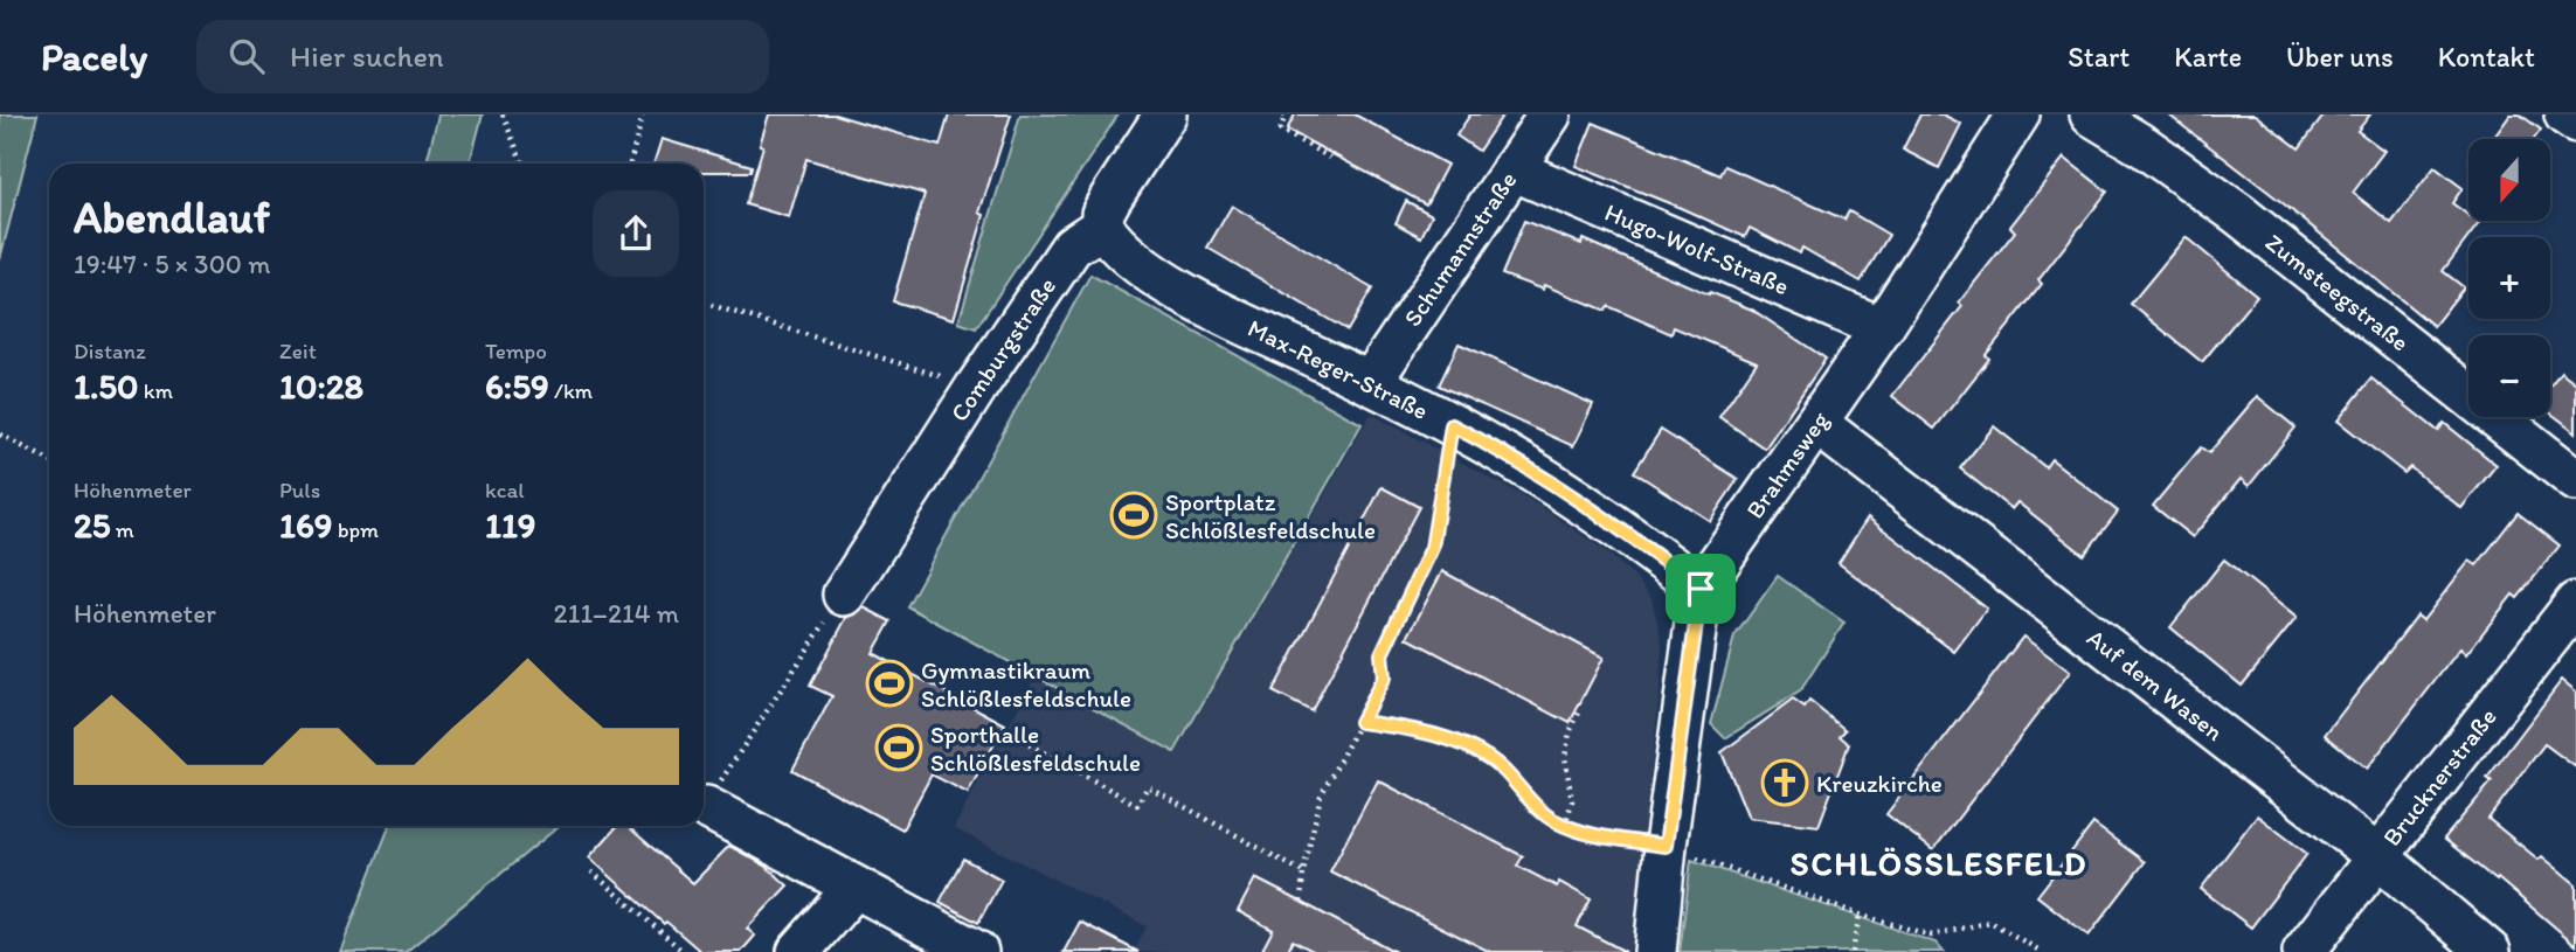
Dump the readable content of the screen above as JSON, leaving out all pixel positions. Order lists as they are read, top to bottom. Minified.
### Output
{"streets":{"street":["Schumannstraße","Hugo-Wolf-Straße","Zumsteegstraße","Comburgstraße","Max-Reger-Straße","Brahmsweg","Auf dem Wasen","Brucknerstraße"]},"crossings":[["Schumannstraße","Hugo-Wolf-Straße"],["Schumannstraße","Max-Reger-Straße"],["Hugo-Wolf-Straße","Brahmsweg"],["Comburgstraße","Max-Reger-Straße"],["Max-Reger-Straße","Brahmsweg"],["Brahmsweg","Auf dem Wasen"],["Auf dem Wasen","Brucknerstraße"]],"districts":["SCHLÖSSLESFELD"],"places":{"sports":["Sportplatz Schlößlesfeldschule","Gymnastikraum Schlößlesfeldschule","Sporthalle Schlößlesfeldschule"],"church":["Kreuzkirche"]},"north":"bottom","page":{"header":"Pacely","search":"Hier suchen","nav":["Start","Karte","Über uns","Kontakt"],"map_buttons":["+","−"],"heading":["Abendlauf","19:47 · 5 × 300 m"],"stats":[["Distanz","1.50 km"],["Zeit","10:28"],["Tempo","6:59 /km"],["Höhenmeter","25 m"],["Puls","169 bpm"],["kcal","119"]],"chart":["Höhenmeter","211–214 m"]}}
